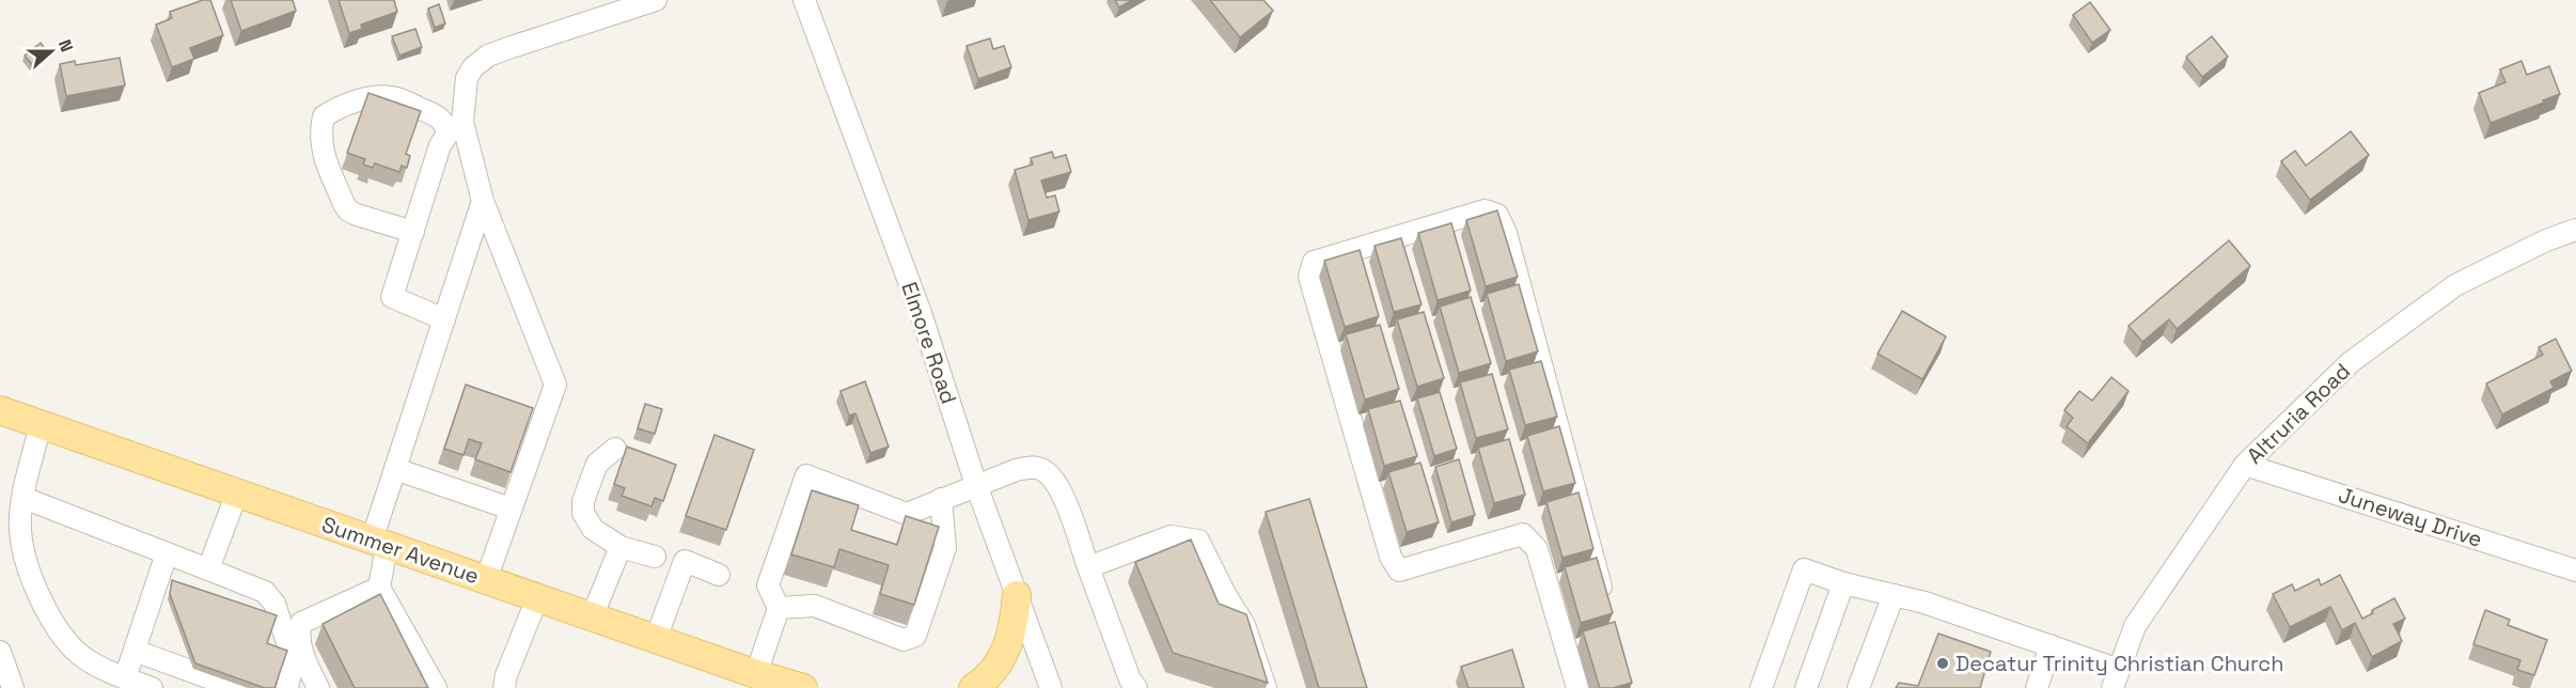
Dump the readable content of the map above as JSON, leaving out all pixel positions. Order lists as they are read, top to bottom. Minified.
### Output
{"streets":{"main road":["Summer Avenue"],"street":["Elmore Road","Altruria Road","Juneway Drive"]},"crossings":[["Altruria Road","Juneway Drive"]],"places":["Decatur Trinity Christian Church"],"north":"right"}
